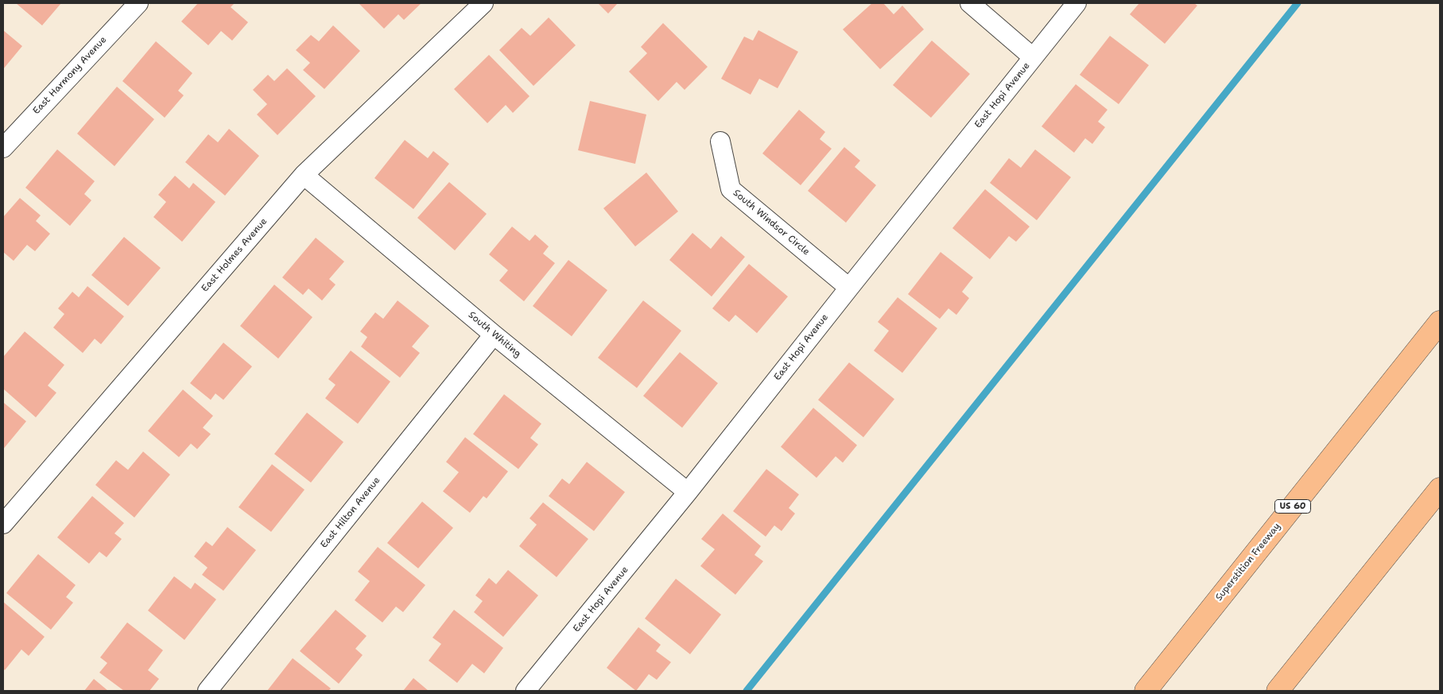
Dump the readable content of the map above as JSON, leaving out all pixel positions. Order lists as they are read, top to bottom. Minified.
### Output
{"streets":{"highway":["US 60","Superstition Freeway"],"street":["East Harmony Avenue","East Hopi Avenue","South Windsor Circle","East Holmes Avenue","South Whiting","East Hilton Avenue"]},"crossings":[["East Hopi Avenue","South Windsor Circle"],["East Hopi Avenue","South Whiting"],["East Holmes Avenue","South Whiting"],["South Whiting","East Hilton Avenue"]]}
